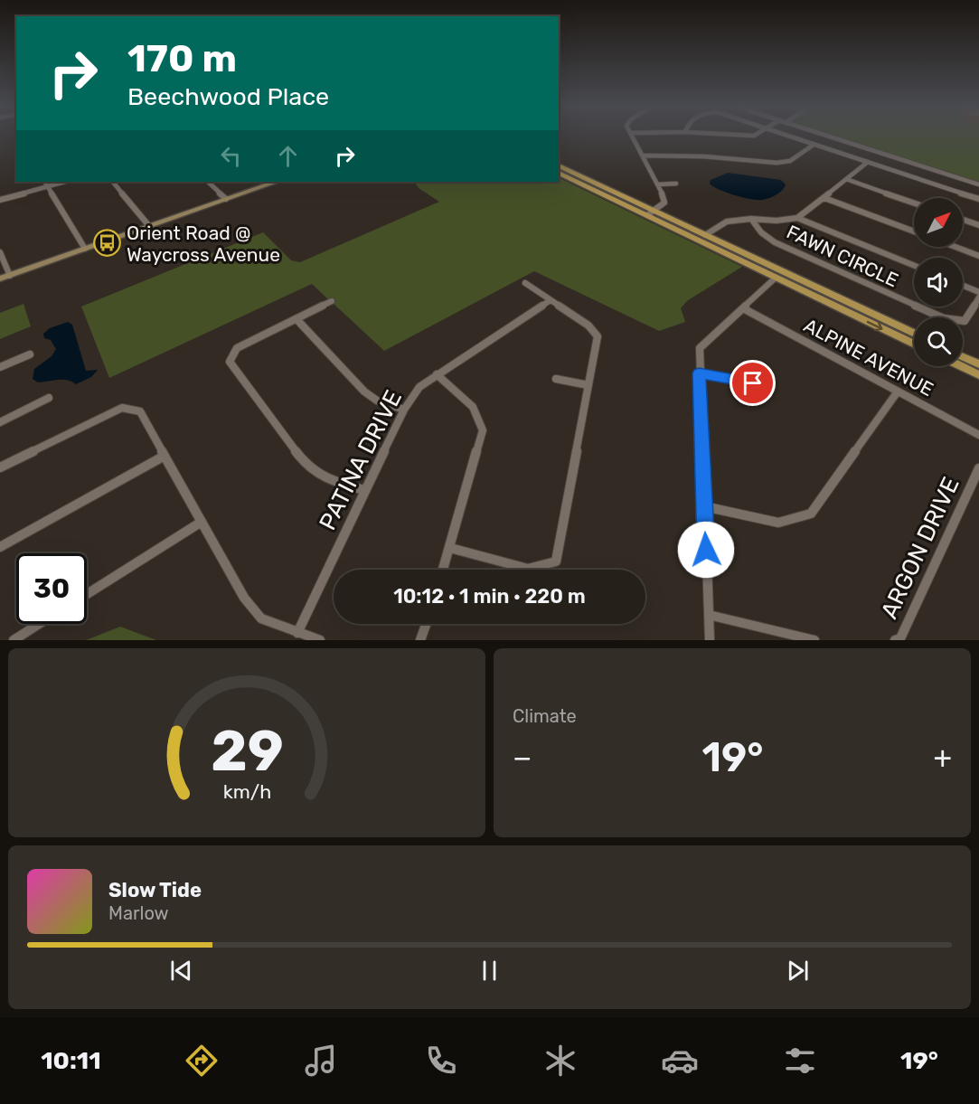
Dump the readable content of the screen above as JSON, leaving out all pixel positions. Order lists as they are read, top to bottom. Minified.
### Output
{"streets":{"street":["FAWN CIRCLE","ALPINE AVENUE","PATINA DRIVE","ARGON DRIVE"]},"places":{"bus stop":["Orient Road @ Waycross Avenue"]},"north":"top right","page":{"turn":["170 m","Beechwood Place"],"limit":"30","trip":"10:12 · 1 min · 220 m","tile":"Climate","heat":["−","19°","+"],"song":["Slow Tide","Marlow"],"tabs":["10:11","19°"],"gauge":["29","km/h"]}}
